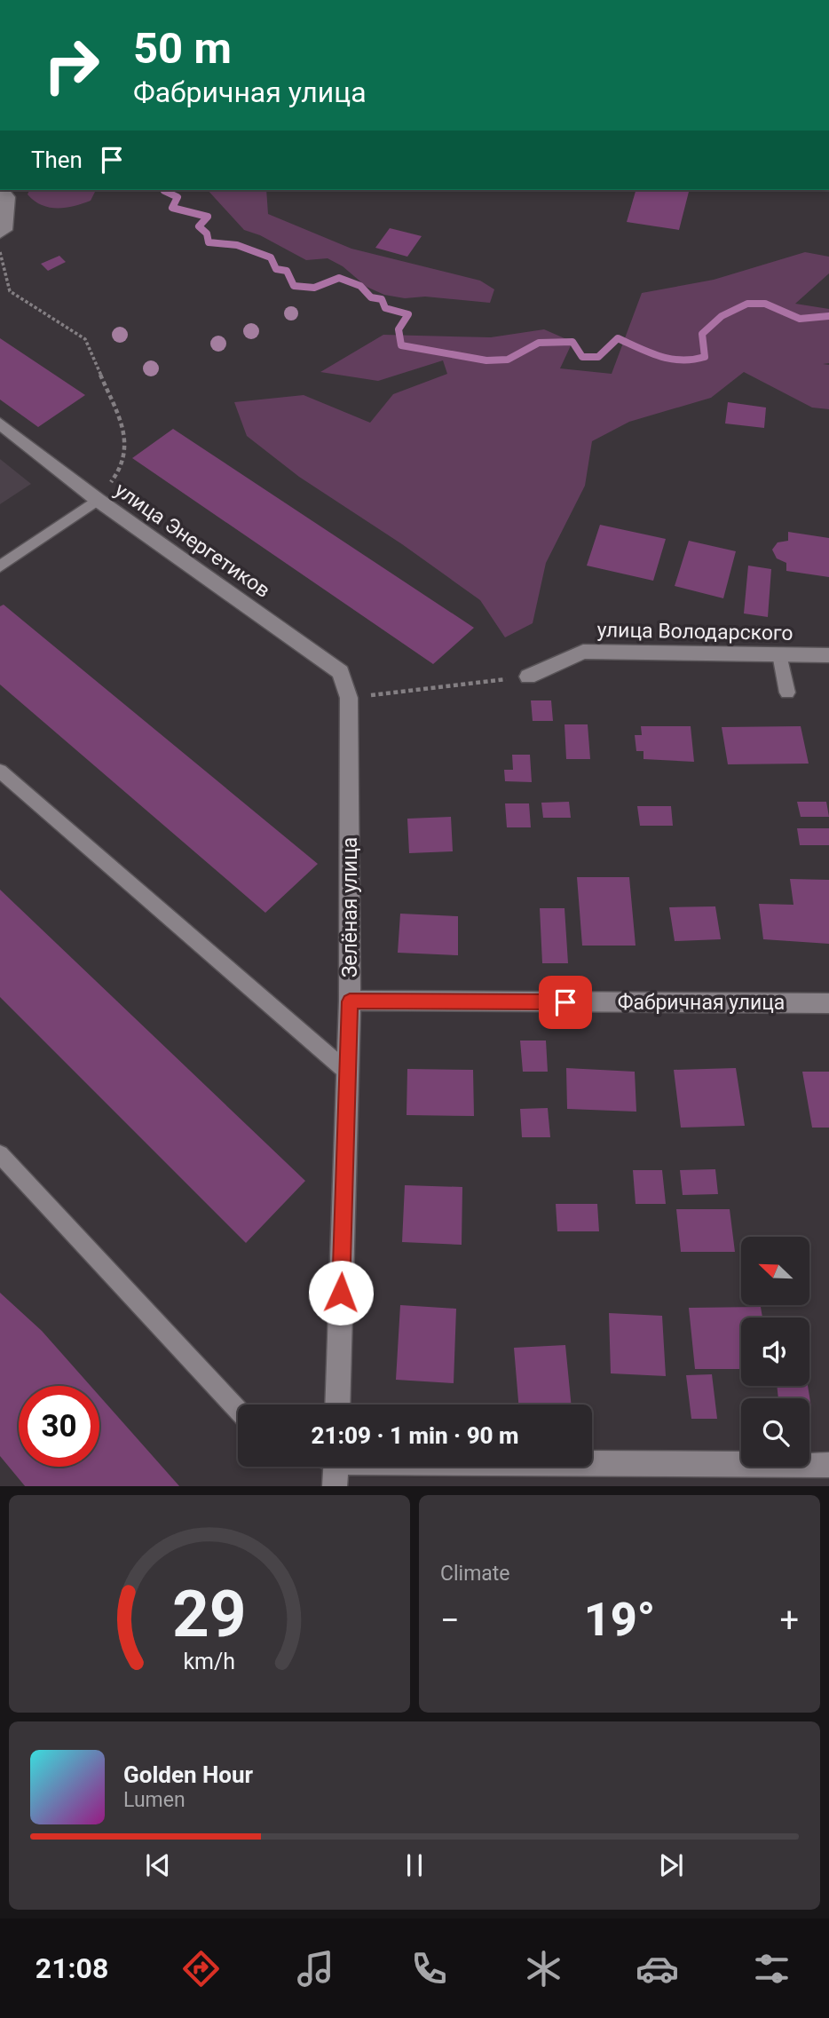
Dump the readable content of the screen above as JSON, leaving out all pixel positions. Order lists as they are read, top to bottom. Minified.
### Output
{"streets":{"street":["улица Энергетиков","улица Володарского","Зелёная улица","Фабричная улица"]},"crossings":[["улица Энергетиков","Зелёная улица"],["Зелёная улица","Фабричная улица"]],"north":"top left","page":{"turn":["50 m","Фабричная улица"],"then":"Then","limit":"30","trip":"21:09 · 1 min · 90 m","tile":"Climate","heat":["−","19°","+"],"song":["Golden Hour","Lumen"],"tabs":"21:08","gauge":["29","km/h"]}}
